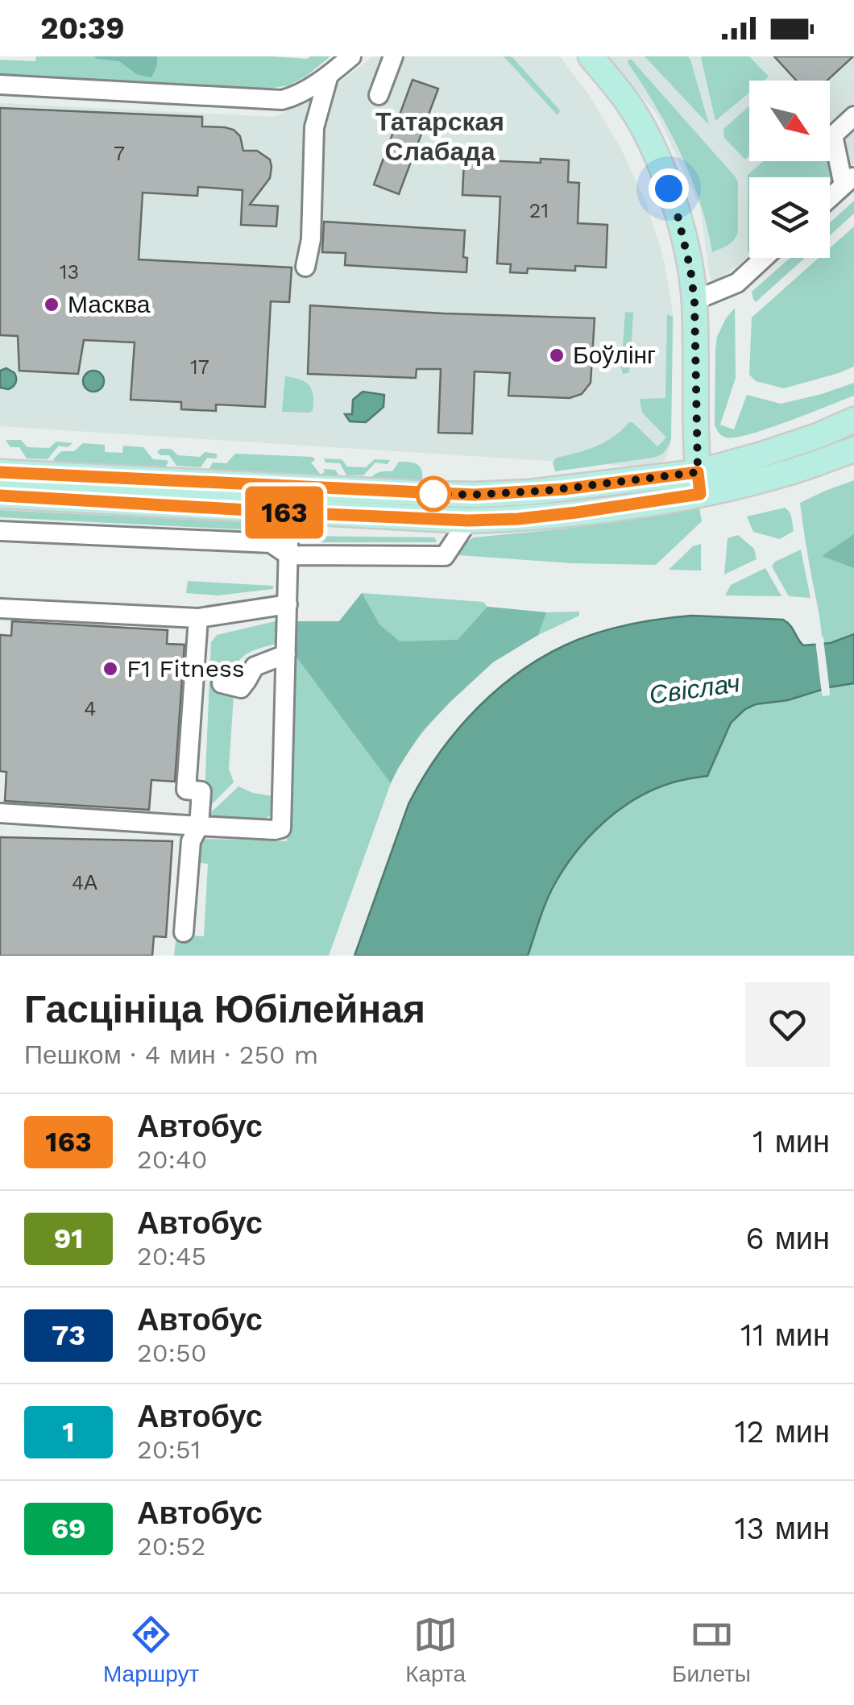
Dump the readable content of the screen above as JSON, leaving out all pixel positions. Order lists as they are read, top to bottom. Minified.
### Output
{"districts":["Татарская Слабада"],"water":["Свіслач"],"places":["Масква","Боўлінг","F1 Fitness"],"lines":["bus line 163"],"house_numbers":["7","21","13","17","4","4А"],"north":"bottom right","page":{"status":"20:39","on_map":"163","heading":["Гасцініца Юбілейная","Пешком · 4 мин · 250 m"],"list":[{"mark":"163","name":"Автобус","note":"20:40","value":"1 мин"},{"mark":"91","name":"Автобус","note":"20:45","value":"6 мин"},{"mark":"73","name":"Автобус","note":"20:50","value":"11 мин"},{"mark":"1","name":"Автобус","note":"20:51","value":"12 мин"},{"mark":"69","name":"Автобус","note":"20:52","value":"13 мин"}],"tabs":["Маршрут","Карта","Билеты"]}}
